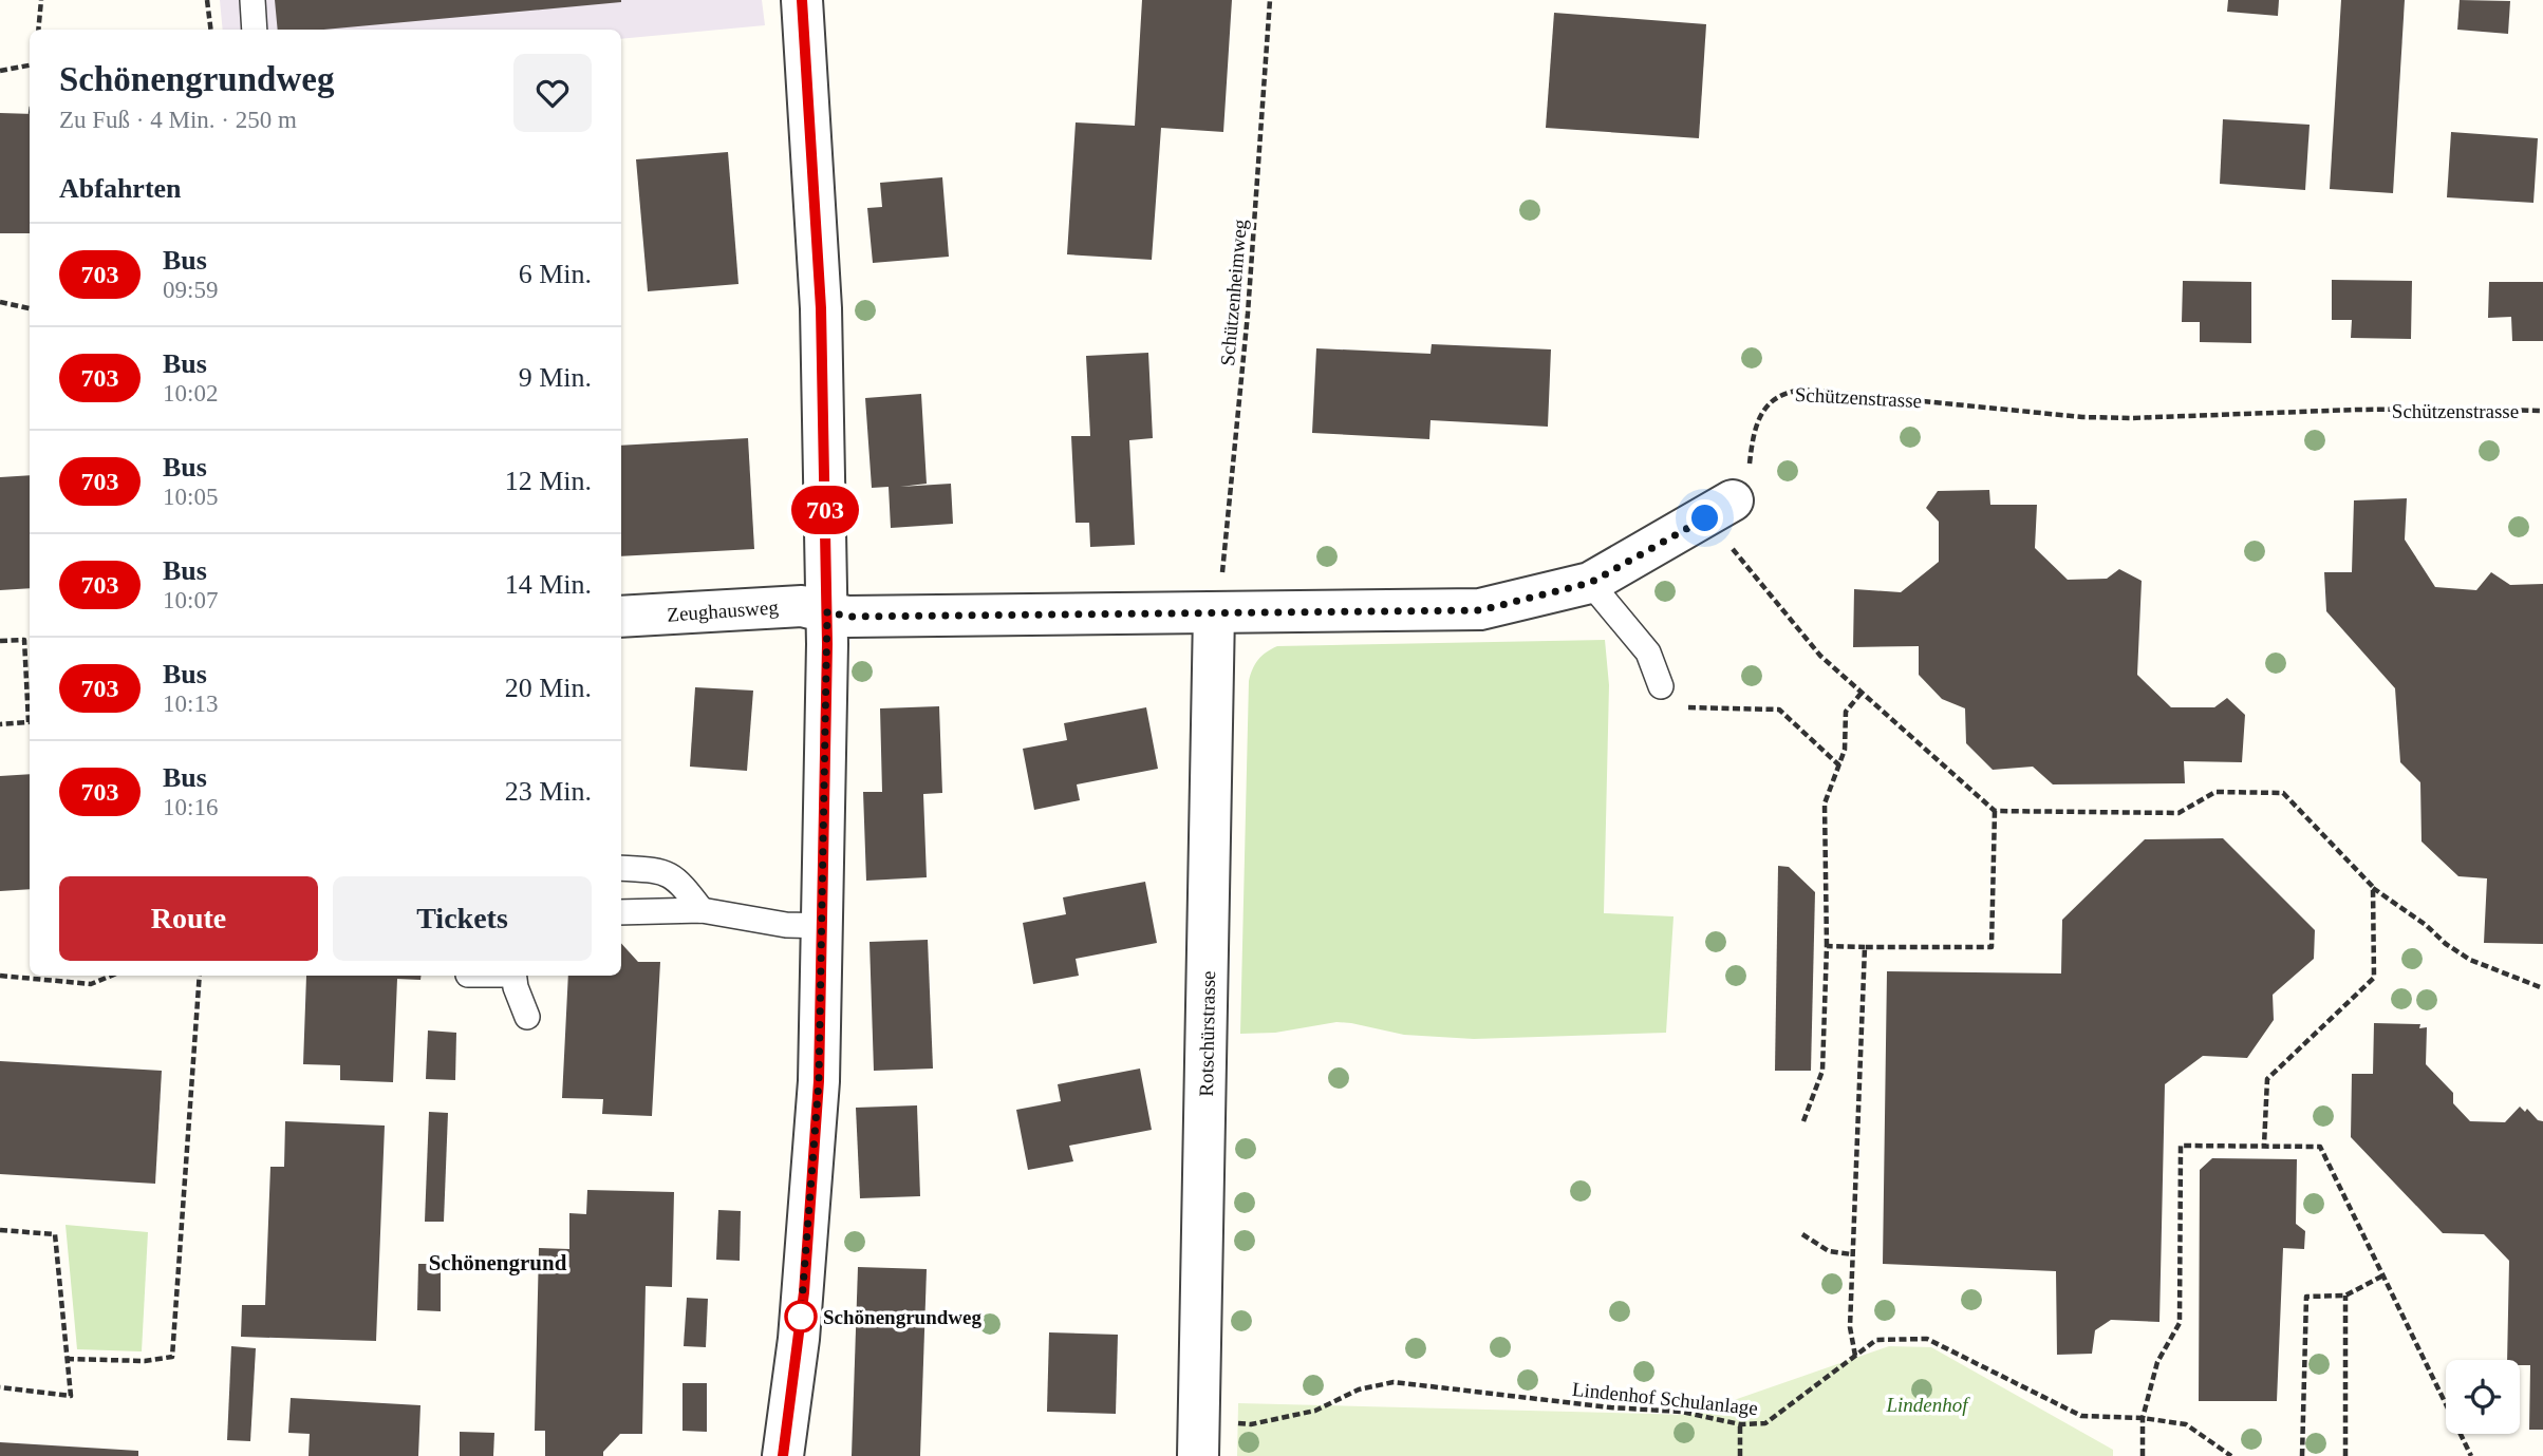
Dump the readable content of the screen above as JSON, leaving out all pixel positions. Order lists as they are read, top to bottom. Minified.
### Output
{"streets":{"street":["Zeughausweg","Rotschürstrasse"],"path":["Schützenheimweg","Schützenstrasse","Lindenhof Schulanlage"]},"crossings":[["Schützenheimweg","Rotschürstrasse"]],"districts":["Schönengrund"],"parks":["Lindenhof"],"places":["Schönengrundweg"],"lines":["bus line 703"],"page":{"on_map":"703","heading":[["Schönengrundweg","Zu Fuß · 4 Min. · 250 m"],"Abfahrten"],"list":[{"mark":"703","name":"Bus","note":"09:59","value":"6 Min."},{"mark":"703","name":"Bus","note":"10:02","value":"9 Min."},{"mark":"703","name":"Bus","note":"10:05","value":"12 Min."},{"mark":"703","name":"Bus","note":"10:07","value":"14 Min."},{"mark":"703","name":"Bus","note":"10:13","value":"20 Min."},{"mark":"703","name":"Bus","note":"10:16","value":"23 Min."}],"buttons":["Route","Tickets"]}}
